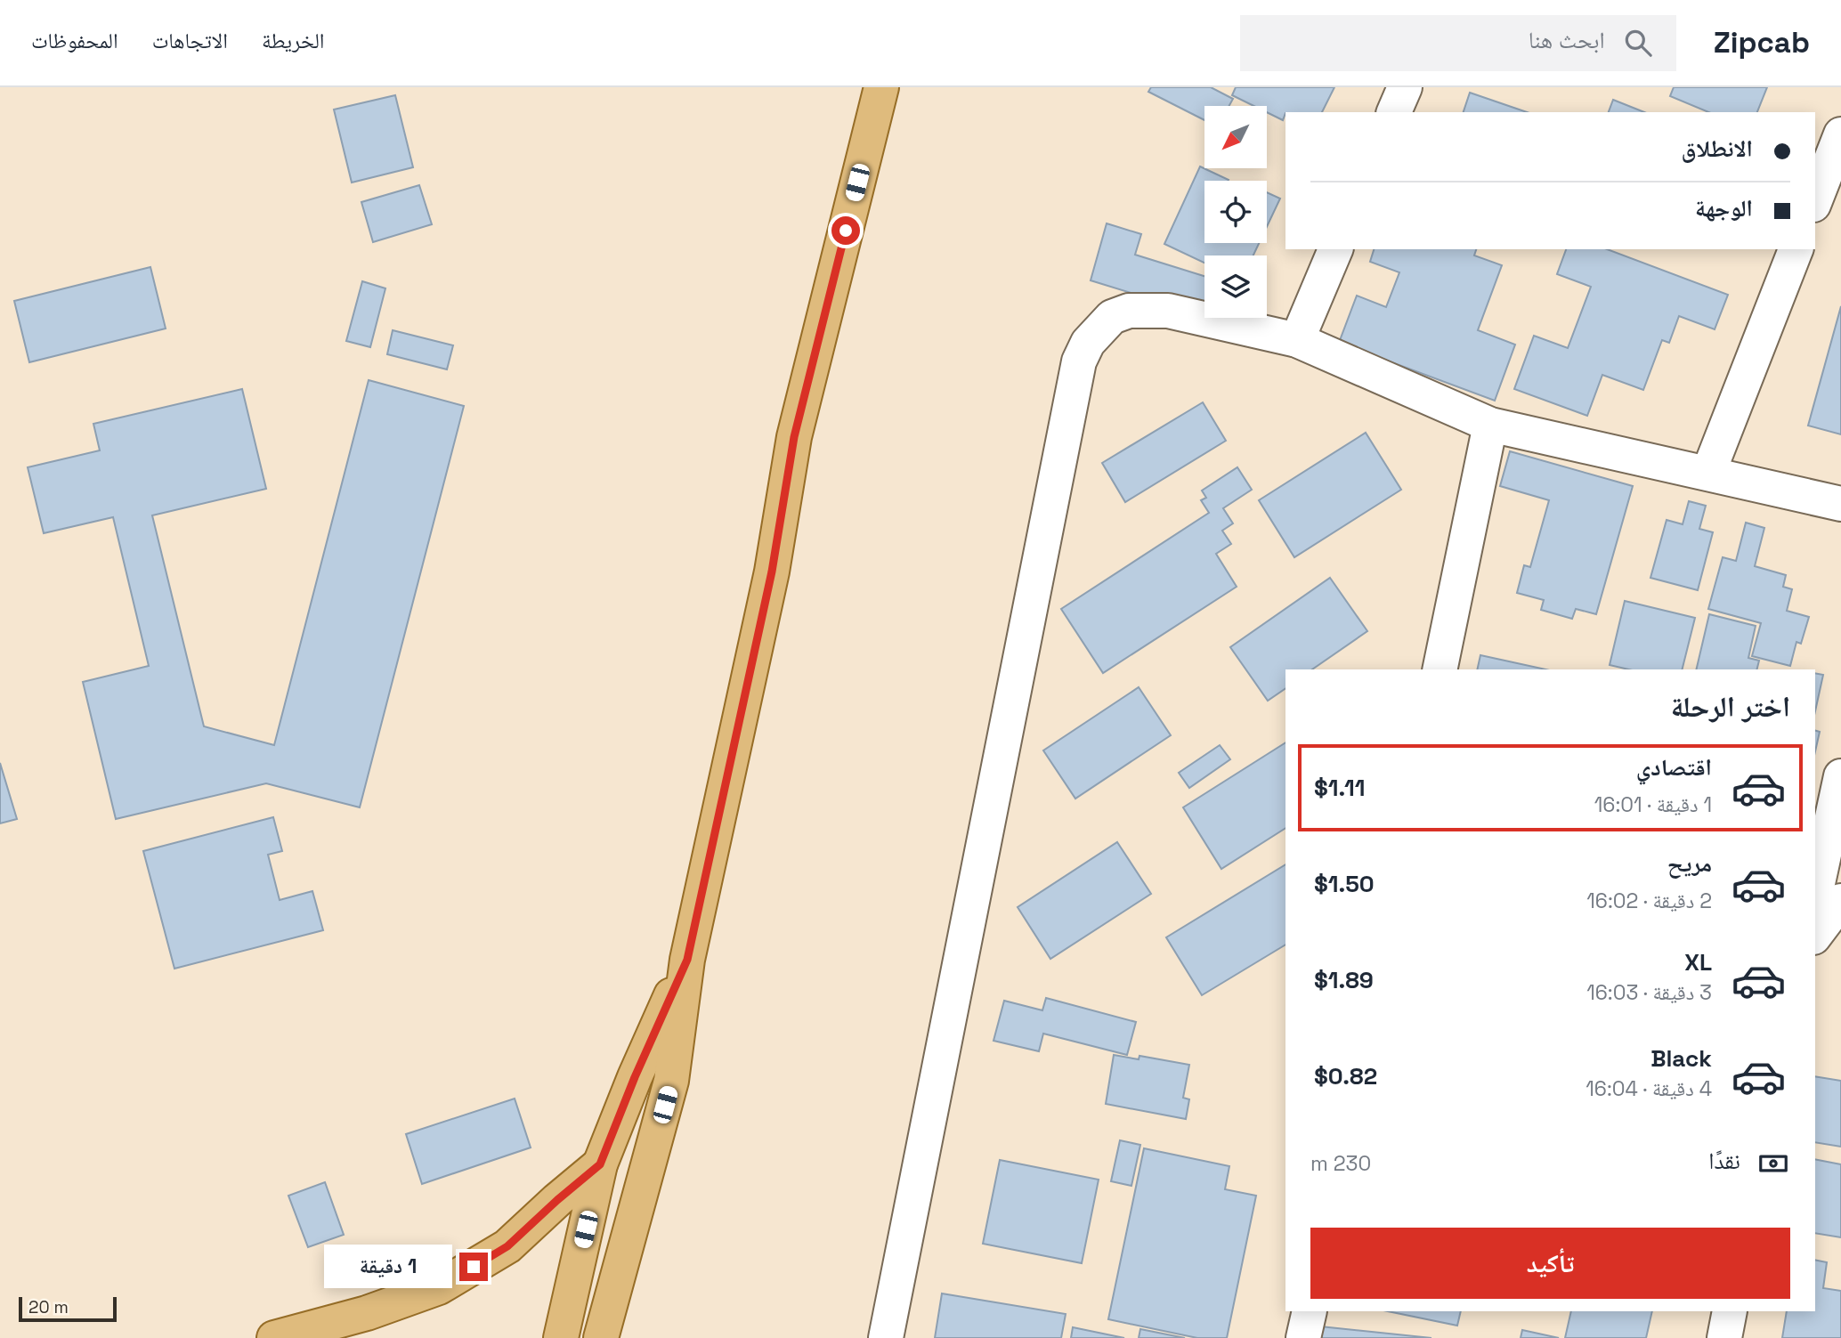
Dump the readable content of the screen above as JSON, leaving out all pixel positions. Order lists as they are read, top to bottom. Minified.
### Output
{"scale_bar":"20 m","north":"bottom left","page":{"header":"Zipcab","search":"ابحث هنا","nav":["الخريطة","الاتجاهات","المحفوظات"],"banner":["الانطلاق","الوجهة"],"heading":"اختر الرحلة","list":[{"name":"اقتصادي","note":"1 دقيقة · 16:01","value":"$1.11"},{"name":"مريح","note":"2 دقيقة · 16:02","value":"$1.50"},{"name":"XL","note":"3 دقيقة · 16:03","value":"$1.89"},{"name":"Black","note":"4 دقيقة · 16:04","value":"$0.82"}],"pay":["نقدًا","230 m"],"buttons":"تأكيد","bubble":"1 دقيقة","scale":"20 m"}}
